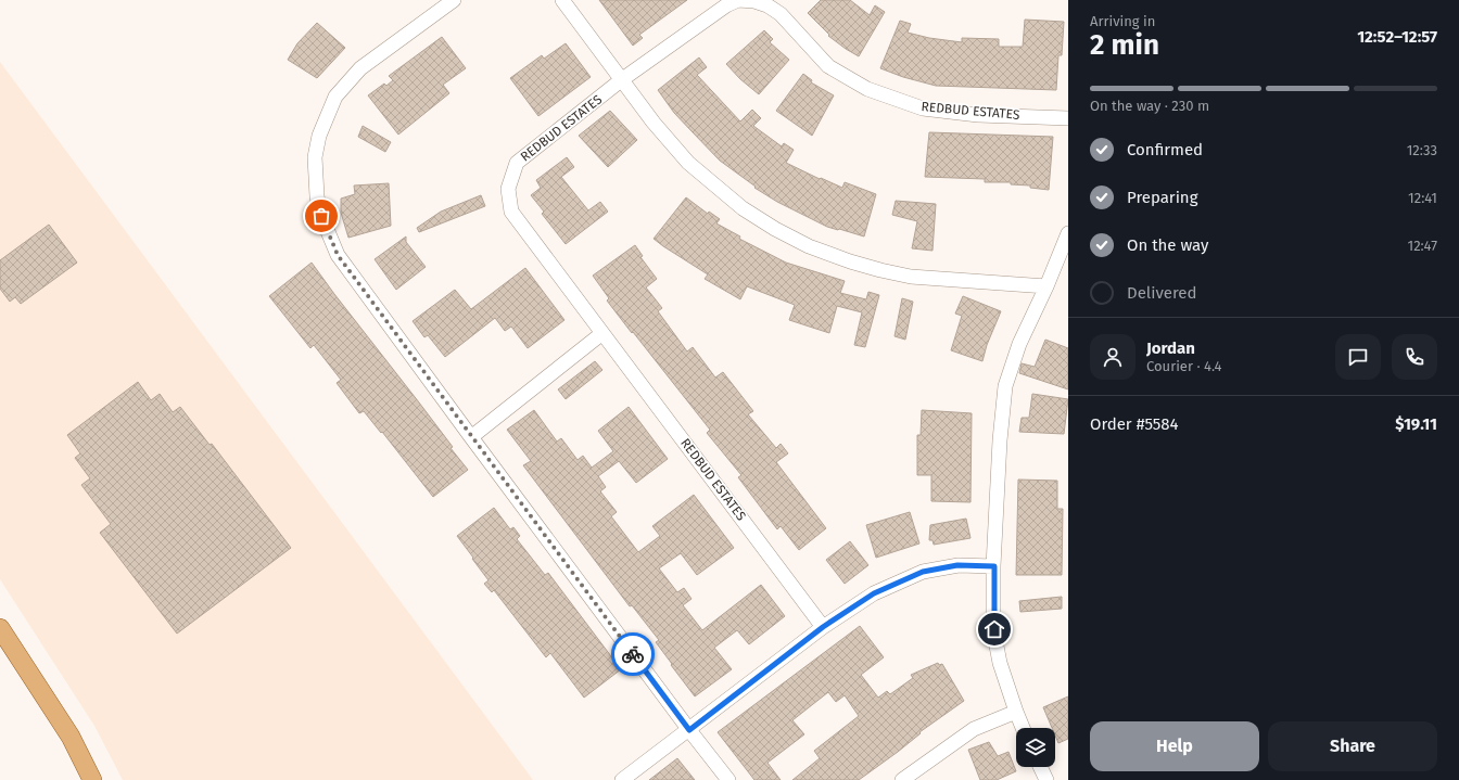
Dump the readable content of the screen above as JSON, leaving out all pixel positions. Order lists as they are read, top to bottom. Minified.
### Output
{"streets":{"street":["REDBUD ESTATES"]},"page":{"heading":["2 min","Arriving in","12:52–12:57"],"panel":["Jordan","Courier · 4.4","Order #5584","$19.11"],"bar":"On the way · 230 m","list":[["Confirmed","12:33"],["Preparing","12:41"],["On the way","12:47"],"Delivered"],"buttons":["Help","Share"]}}
